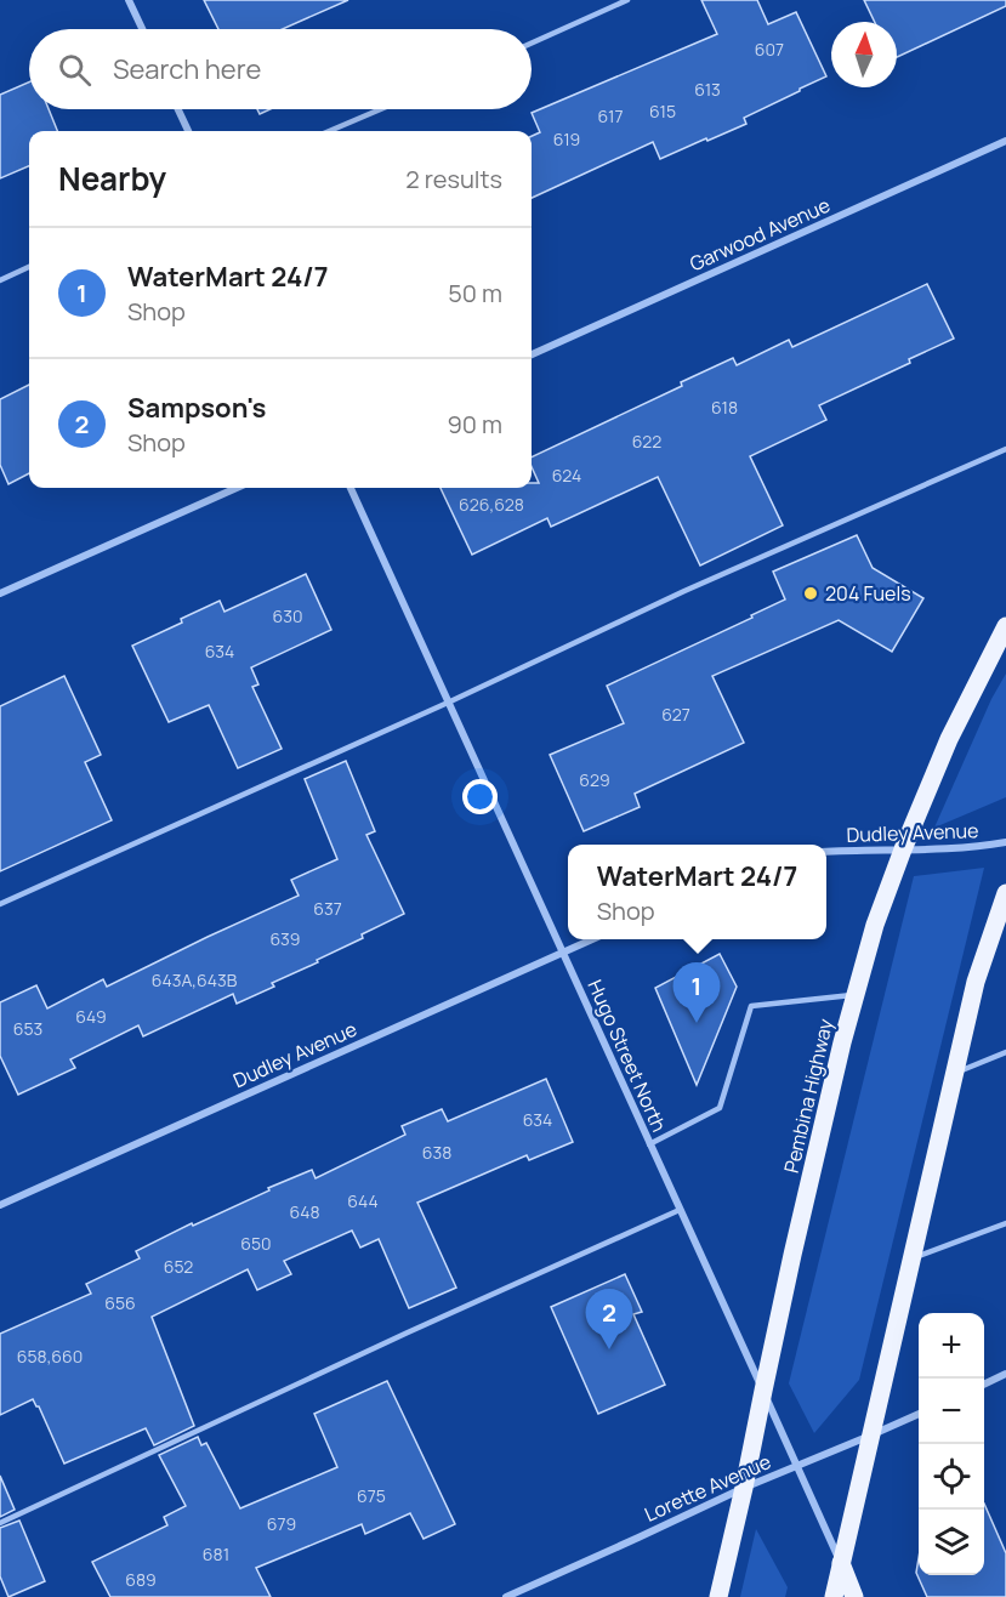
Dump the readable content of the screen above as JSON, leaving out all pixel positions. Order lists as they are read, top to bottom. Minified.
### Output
{"streets":{"main road":["Pembina Highway"],"street":["Garwood Avenue","Dudley Avenue","Hugo Street North","Lorette Avenue"]},"crossings":[["Dudley Avenue","Hugo Street North"],["Dudley Avenue","Pembina Highway"],["Hugo Street North","Pembina Highway"],["Hugo Street North","Lorette Avenue"],["Pembina Highway","Lorette Avenue"]],"places":["204 Fuels"],"house_numbers":["607","613","615","617","619","618","622","624","626,628","630","634","627","629","637","639","643A,643B","649","653","634","638","644","648","650","652","656","658,660","675","679","681","689"],"north":"top","page":{"search":"Search here","heading":["Nearby","2 results"],"list":[{"mark":"1","name":"WaterMart 24/7","note":"Shop","value":"50 m"},{"mark":"2","name":"Sampson's","note":"Shop","value":"90 m"}],"popup":["WaterMart 24/7","Shop"],"pins":["1","2"],"map_buttons":["+","−"]}}
